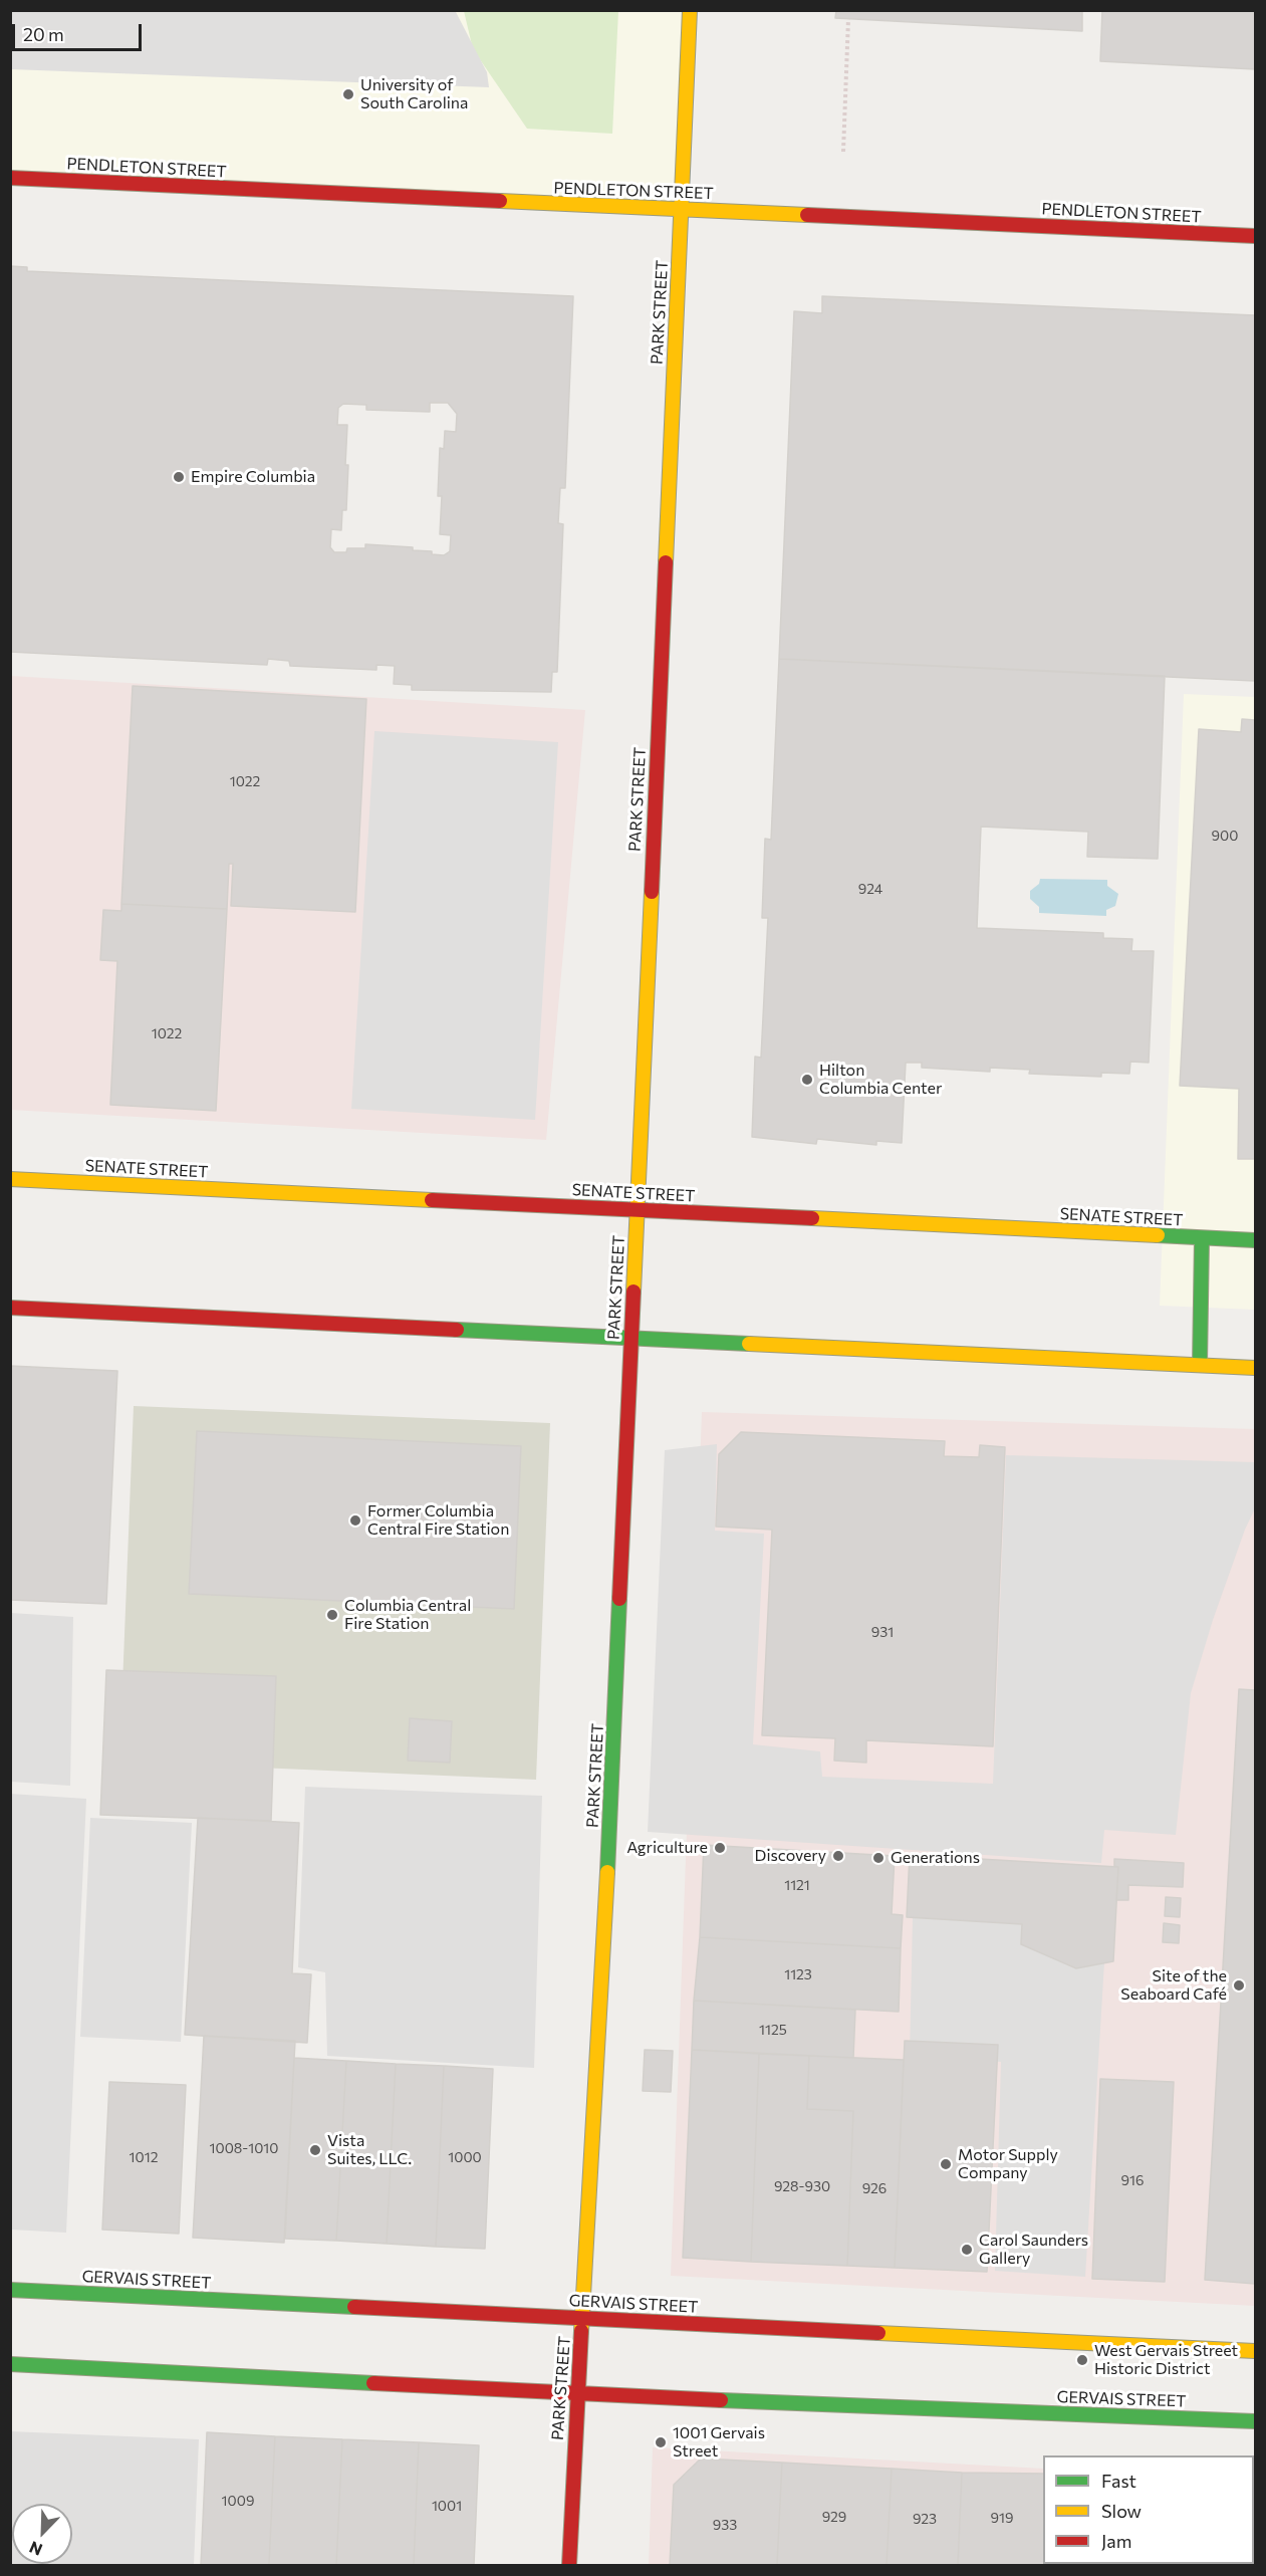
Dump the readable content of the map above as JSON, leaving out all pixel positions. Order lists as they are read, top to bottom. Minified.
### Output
{"streets":{"street":["PENDLETON STREET","PARK STREET","SENATE STREET","GERVAIS STREET"]},"crossings":[["PENDLETON STREET","PARK STREET"],["PARK STREET","SENATE STREET"],["PARK STREET","GERVAIS STREET"]],"places":["University of South Carolina","Empire Columbia","Hilton Columbia Center","Former Columbia Central Fire Station","Columbia Central Fire Station","Agriculture","Discovery","Generations","Site of the Seaboard Café","Vista Suites, LLC.","Motor Supply Company","Carol Saunders Gallery","West Gervais Street Historic District","1001 Gervais Street"],"house_numbers":["1022","900","924","1022","931","1121","1123","1125","1008-1010","1012","1000","916","928-930","926","1009","1001","929","919","923","933"],"legend":["Fast","Slow","Jam"],"scale_bar":"20 m","north":"bottom left"}
